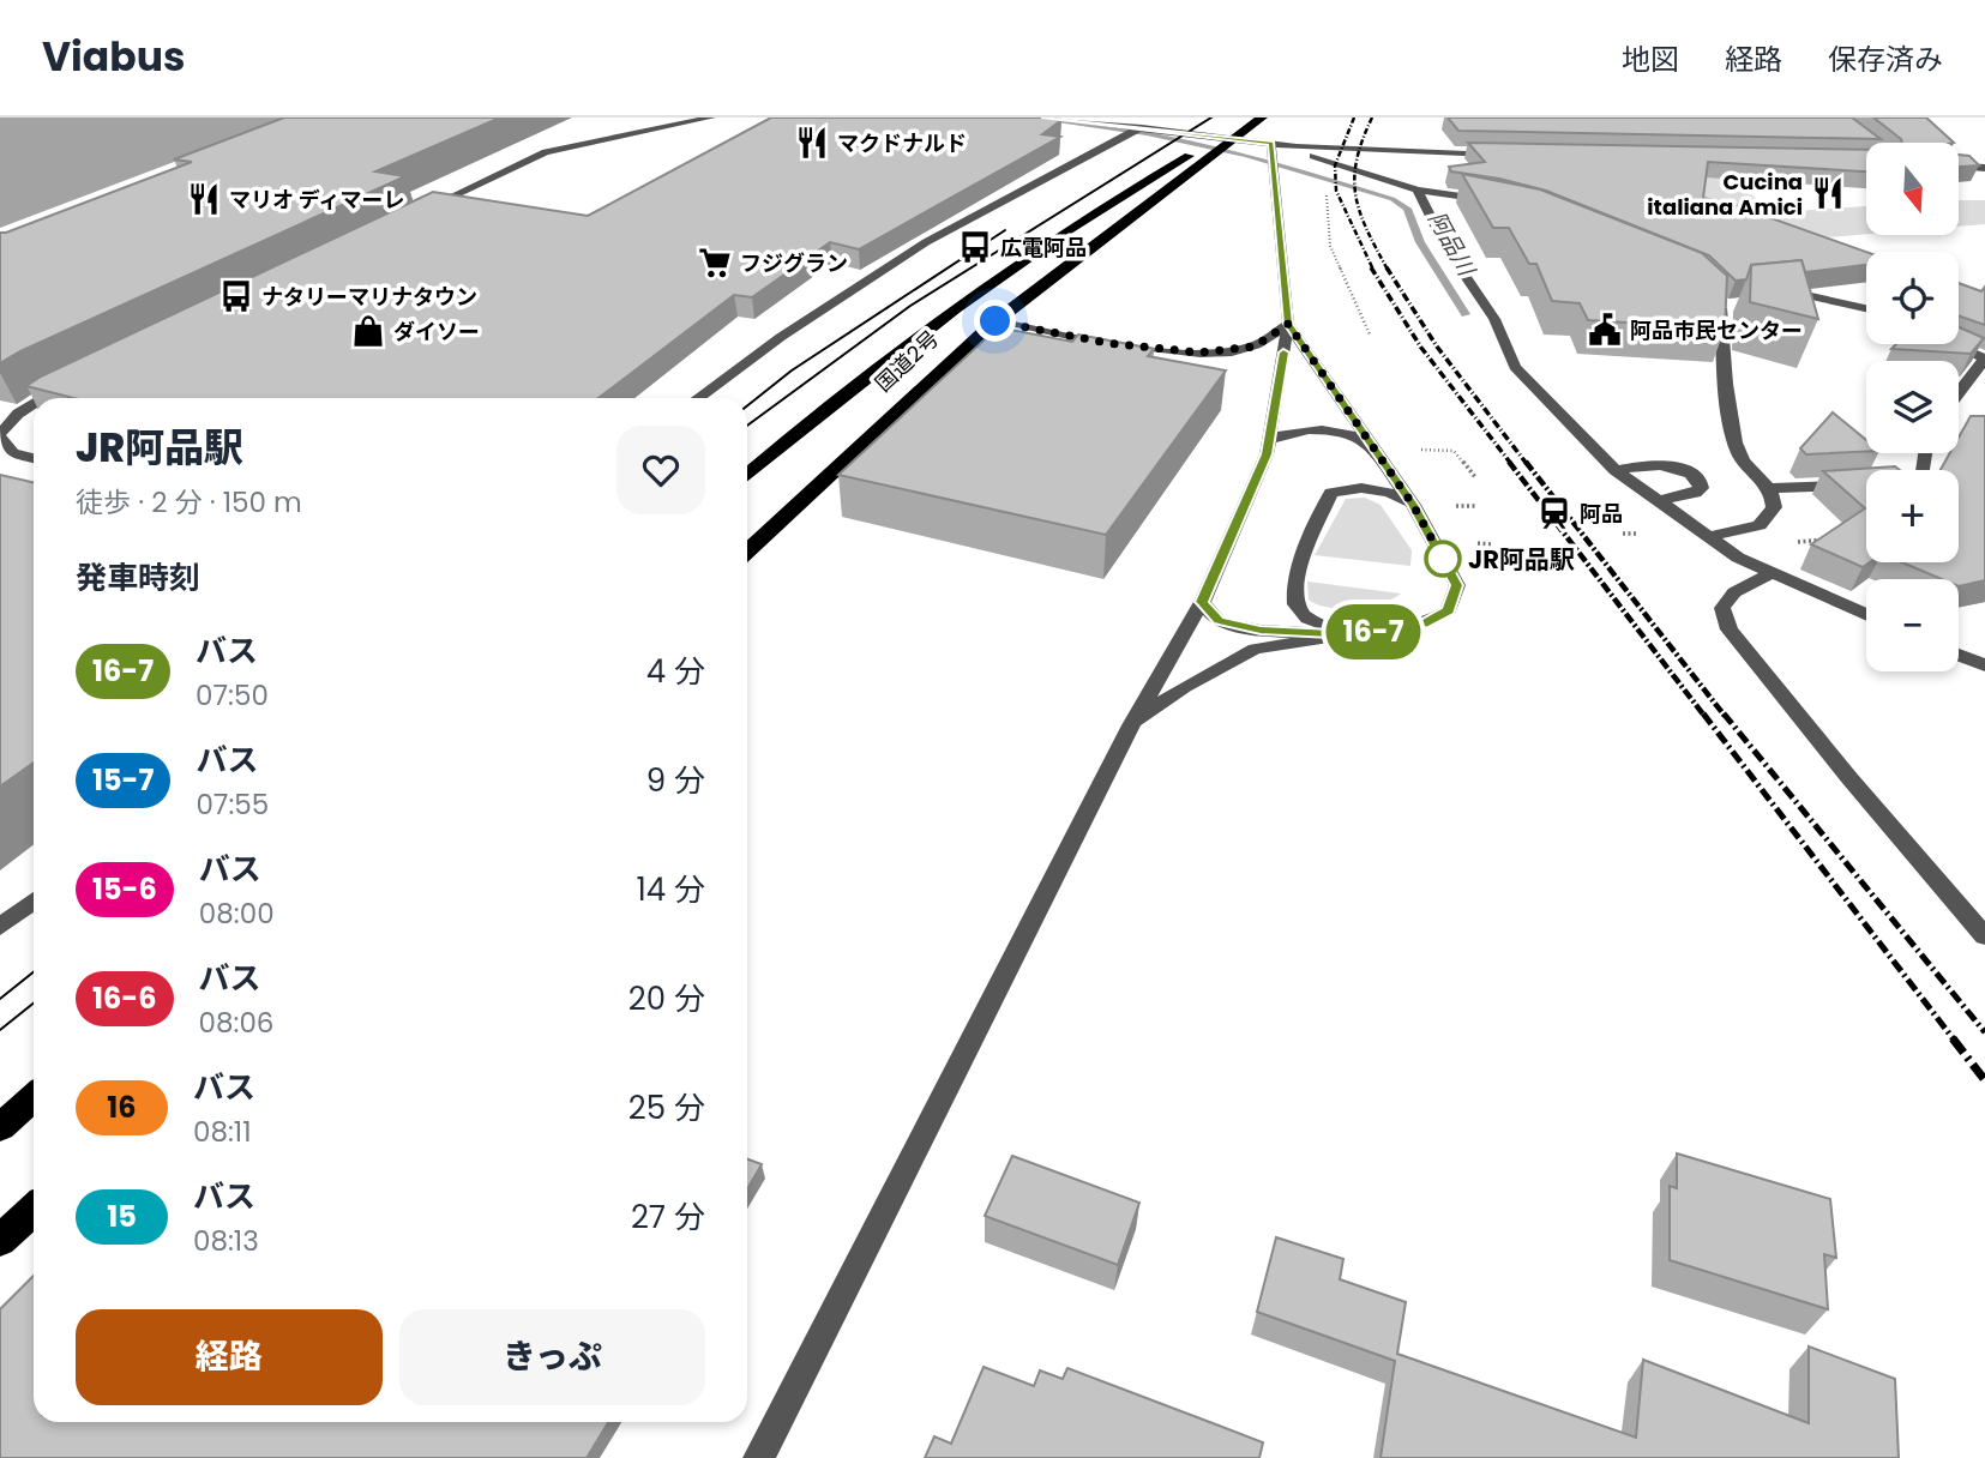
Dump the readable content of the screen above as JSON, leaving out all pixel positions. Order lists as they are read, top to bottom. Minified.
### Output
{"streets":{"highway":["国道2号"]},"water":["阿品川"],"places":{"restaurant":["マクドナルド","Cucina italiana Amici","マリオ ディマーレ"],"bus stop":["広電阿品","ナタリーマリナタウン"],"supermarket":["フジグラン"],"public building":["阿品市民センター"],"shop":["ダイソー"],"station":["阿品"],"other":["JR阿品駅"]},"lines":["bus line 16-7"],"north":"bottom","page":{"header":"Viabus","nav":["地図","経路","保存済み"],"on_map":"16-7","map_buttons":["+","−"],"heading":[["JR阿品駅","徒歩 · 2 分 · 150 m"],"発車時刻"],"list":[{"mark":"16-7","name":"バス","note":"07:50","value":"4 分"},{"mark":"15-7","name":"バス","note":"07:55","value":"9 分"},{"mark":"15-6","name":"バス","note":"08:00","value":"14 分"},{"mark":"16-6","name":"バス","note":"08:06","value":"20 分"},{"mark":"16","name":"バス","note":"08:11","value":"25 分"},{"mark":"15","name":"バス","note":"08:13","value":"27 分"}],"buttons":["経路","きっぷ"]}}
